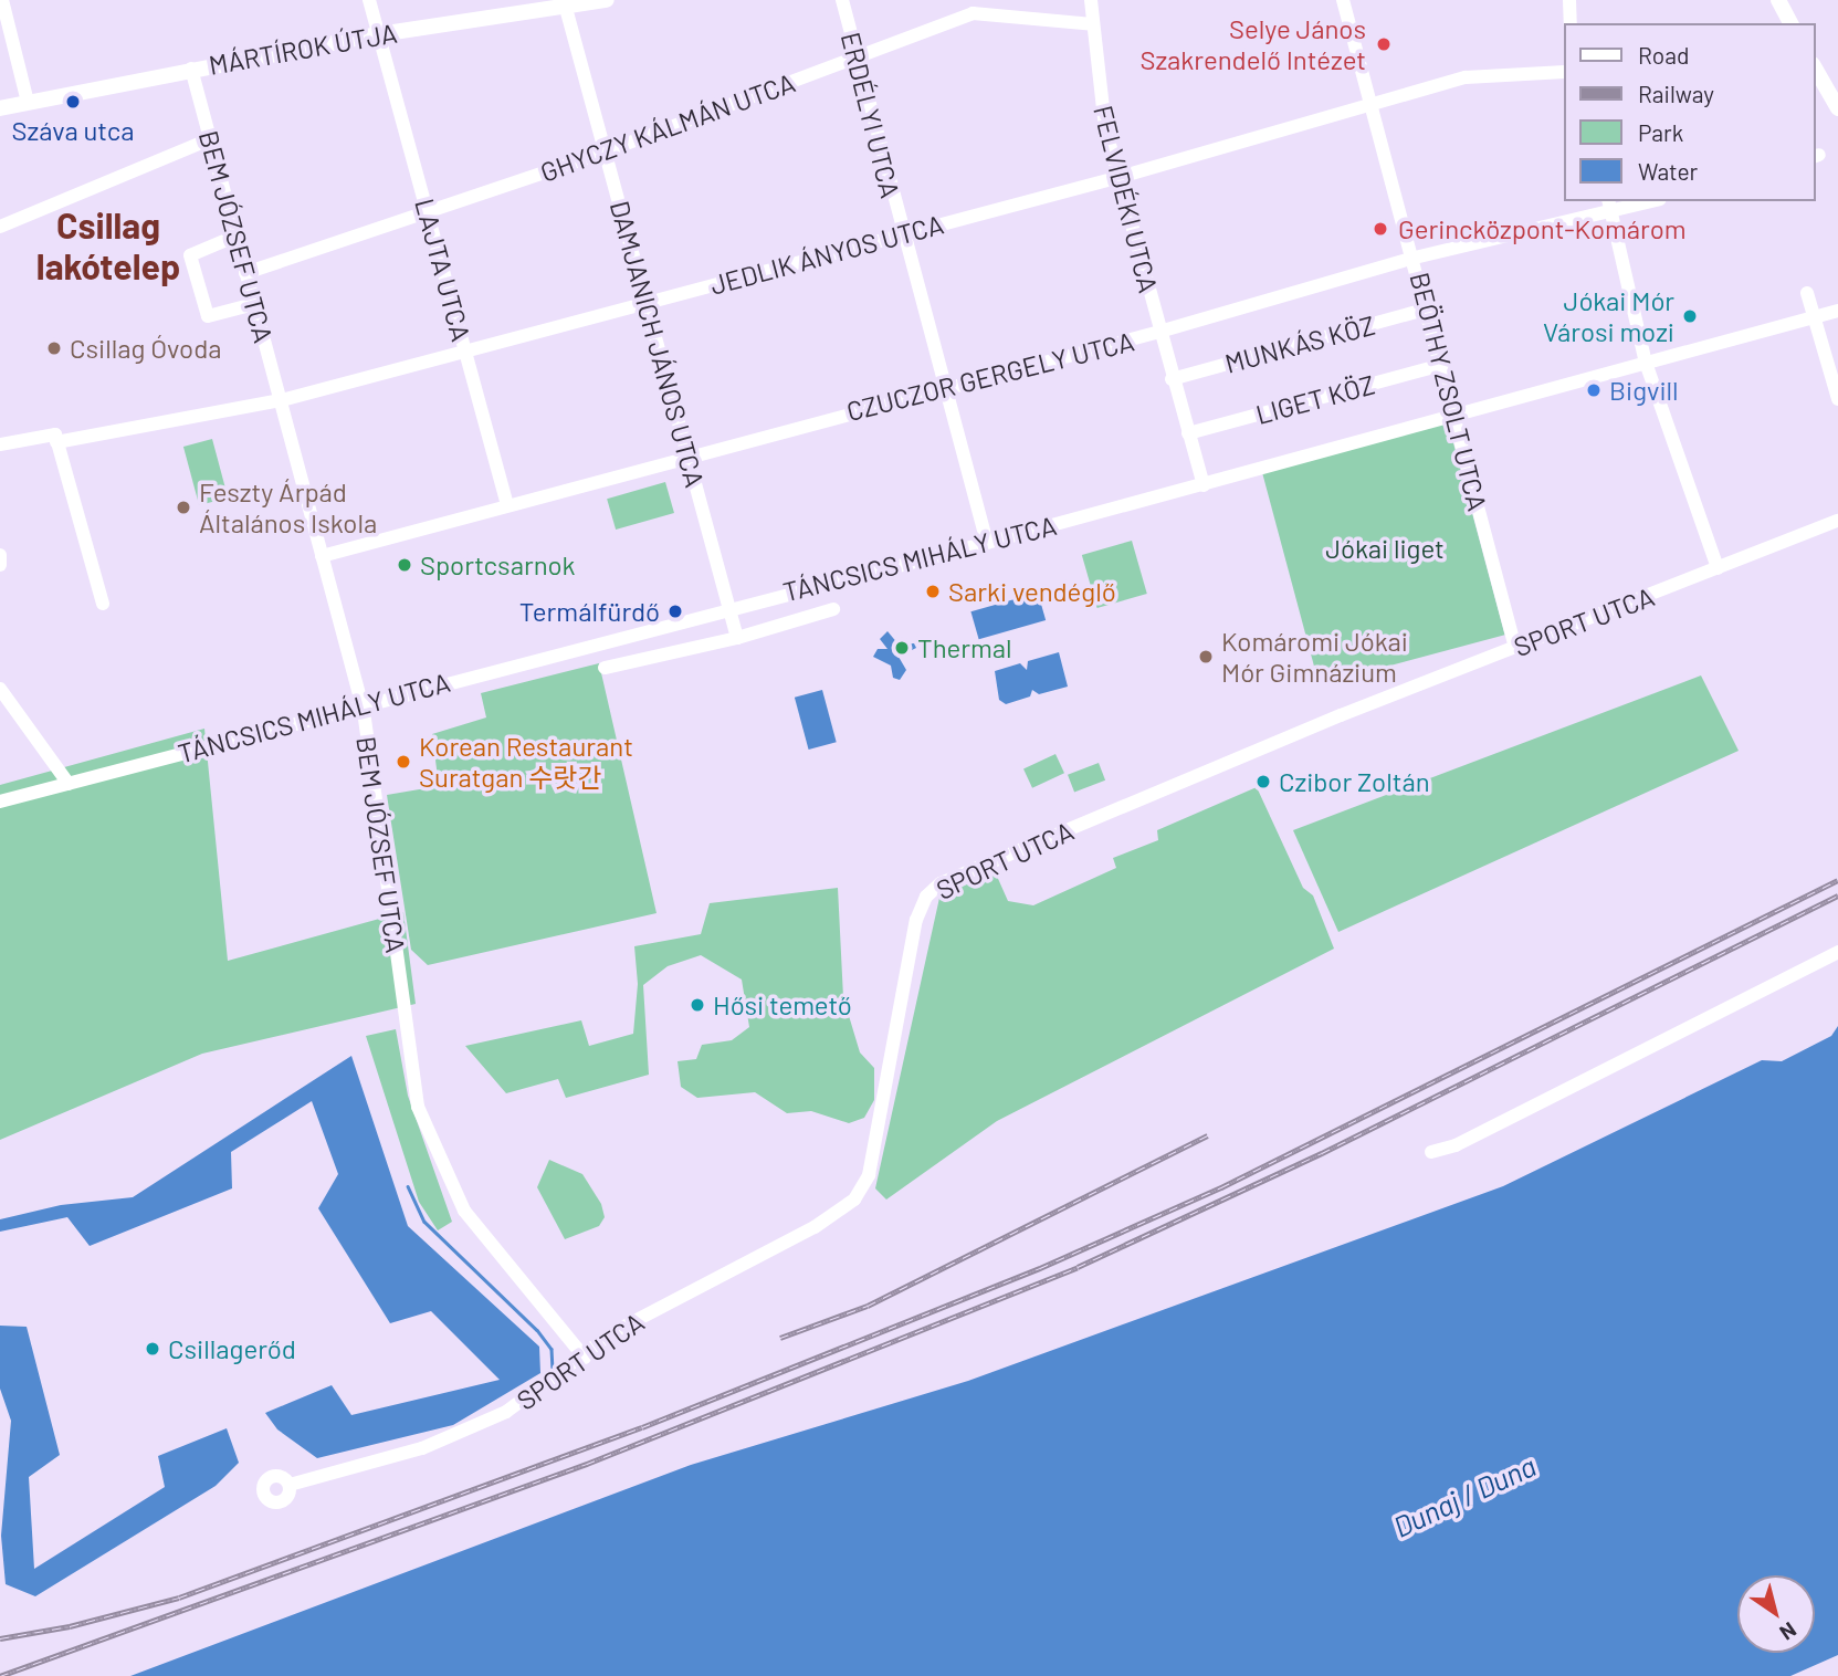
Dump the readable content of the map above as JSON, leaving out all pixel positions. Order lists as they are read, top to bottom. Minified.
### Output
{"streets":{"main road":["MÁRTÍROK ÚTJA"],"street":["ERDÉLYI UTCA","GHYCZY KÁLMÁN UTCA","FELVIDÉKI UTCA","BEM JÓZSEF UTCA","JEDLIK ÁNYOS UTCA","LAJTA UTCA","DAMJANICH JÁNOS UTCA","MUNKÁS KÖZ","CZUCZOR GERGELY UTCA","BEÖTHY ZSOLT UTCA","LIGET KÖZ","TÁNCSICS MIHÁLY UTCA","SPORT UTCA"]},"crossings":[["MÁRTÍROK ÚTJA","BEM JÓZSEF UTCA"],["MÁRTÍROK ÚTJA","LAJTA UTCA"],["MÁRTÍROK ÚTJA","DAMJANICH JÁNOS UTCA"],["ERDÉLYI UTCA","GHYCZY KÁLMÁN UTCA"],["ERDÉLYI UTCA","JEDLIK ÁNYOS UTCA"],["ERDÉLYI UTCA","CZUCZOR GERGELY UTCA"],["ERDÉLYI UTCA","TÁNCSICS MIHÁLY UTCA"],["GHYCZY KÁLMÁN UTCA","FELVIDÉKI UTCA"],["GHYCZY KÁLMÁN UTCA","BEM JÓZSEF UTCA"],["GHYCZY KÁLMÁN UTCA","LAJTA UTCA"],["GHYCZY KÁLMÁN UTCA","DAMJANICH JÁNOS UTCA"],["FELVIDÉKI UTCA","JEDLIK ÁNYOS UTCA"],["FELVIDÉKI UTCA","MUNKÁS KÖZ"],["FELVIDÉKI UTCA","CZUCZOR GERGELY UTCA"],["FELVIDÉKI UTCA","LIGET KÖZ"],["FELVIDÉKI UTCA","TÁNCSICS MIHÁLY UTCA"],["BEM JÓZSEF UTCA","JEDLIK ÁNYOS UTCA"],["BEM JÓZSEF UTCA","CZUCZOR GERGELY UTCA"],["BEM JÓZSEF UTCA","TÁNCSICS MIHÁLY UTCA"],["BEM JÓZSEF UTCA","SPORT UTCA"],["JEDLIK ÁNYOS UTCA","LAJTA UTCA"],["JEDLIK ÁNYOS UTCA","DAMJANICH JÁNOS UTCA"],["JEDLIK ÁNYOS UTCA","BEÖTHY ZSOLT UTCA"],["LAJTA UTCA","CZUCZOR GERGELY UTCA"],["DAMJANICH JÁNOS UTCA","CZUCZOR GERGELY UTCA"],["DAMJANICH JÁNOS UTCA","TÁNCSICS MIHÁLY UTCA"],["MUNKÁS KÖZ","BEÖTHY ZSOLT UTCA"],["CZUCZOR GERGELY UTCA","BEÖTHY ZSOLT UTCA"],["BEÖTHY ZSOLT UTCA","LIGET KÖZ"],["BEÖTHY ZSOLT UTCA","TÁNCSICS MIHÁLY UTCA"],["BEÖTHY ZSOLT UTCA","SPORT UTCA"]],"districts":["Csillag lakótelep"],"water":["Dunaj / Duna"],"parks":["Jókai liget"],"places":["Selye János Szakrendelő Intézet","Száva utca","Gerincközpont-Komárom","Jókai Mór Városi mozi","Csillag Óvoda","Bigvill","Feszty Árpád Általános Iskola","Sportcsarnok","Sarki vendéglő","Termálfürdő","Thermal","Komáromi Jókai Mór Gimnázium","Korean Restaurant Suratgan 수랏간","Czibor Zoltán","Hősi temető","Csillagerőd"],"legend":["Road","Railway","Park","Water"],"north":"bottom right"}
